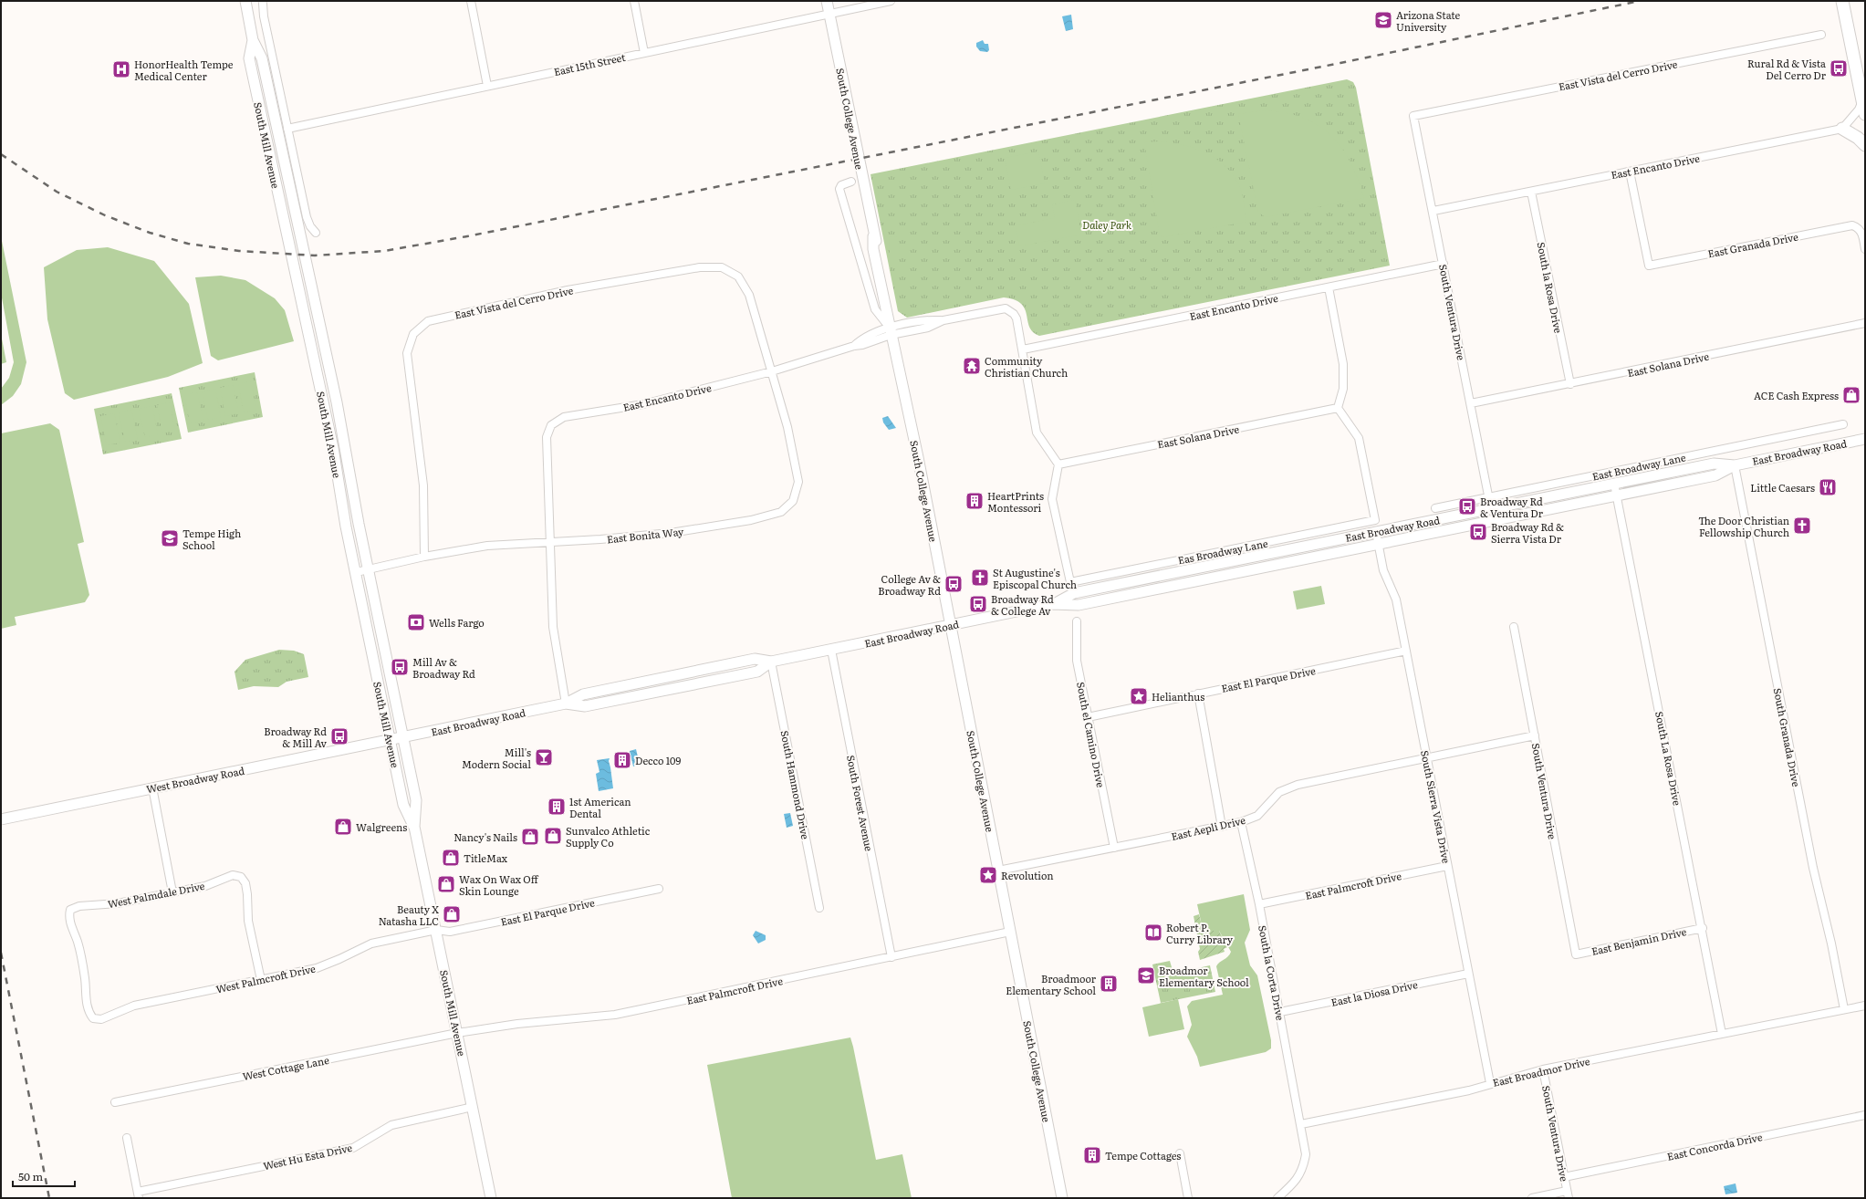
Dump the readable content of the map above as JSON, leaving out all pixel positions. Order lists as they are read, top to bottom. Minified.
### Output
{"streets":{"main road":["South College Avenue","South Mill Avenue","East Broadway Road","West Broadway Road"],"street":["East 15th Street","East Vista del Cerro Drive","East Encanto Drive","East Granada Drive","South la Rosa Drive","South Ventura Drive","East Solana Drive","East Broadway Lane","East Bonita Way","Eas Broadway Lane","East El Parque Drive","South el Camino Drive","South Granada Drive","South La Rosa Drive","South Hammond Drive","South Forest Avenue","South Sierra Vista Drive","East Aepli Drive","East Palmcroft Drive","West Palmdale Drive","East Benjamin Drive","South la Corta Drive","West Palmcroft Drive","East la Diosa Drive","West Cottage Lane","East Broadmor Drive","East Concorda Drive","West Hu Esta Drive"]},"crossings":[["East 15th Street","South College Avenue"],["East Vista del Cerro Drive","East Encanto Drive"],["East Vista del Cerro Drive","South Ventura Drive"],["East Vista del Cerro Drive","East Bonita Way"],["South College Avenue","East Encanto Drive"],["South College Avenue","East Broadway Road"],["South College Avenue","East Aepli Drive"],["South College Avenue","East Palmcroft Drive"],["South Mill Avenue","East Broadway Road"],["South Mill Avenue","East Bonita Way"],["South Mill Avenue","East El Parque Drive"],["South Mill Avenue","West Broadway Road"],["South Mill Avenue","East Palmcroft Drive"],["South Mill Avenue","West Palmcroft Drive"],["South Mill Avenue","West Cottage Lane"],["South Mill Avenue","West Hu Esta Drive"],["East Encanto Drive","East Granada Drive"],["East Encanto Drive","South la Rosa Drive"],["East Encanto Drive","South Ventura Drive"],["East Encanto Drive","East Broadway Road"],["East Encanto Drive","East Bonita Way"],["South la Rosa Drive","East Solana Drive"],["South Ventura Drive","East Solana Drive"],["South Ventura Drive","East Broadway Road"],["South Ventura Drive","East Broadway Lane"],["South Ventura Drive","East Aepli Drive"],["South Ventura Drive","East Benjamin Drive"],["South Ventura Drive","East Broadmor Drive"],["South Ventura Drive","East Concorda Drive"],["East Solana Drive","Eas Broadway Lane"],["East Broadway Road","South Granada Drive"],["East Broadway Road","South La Rosa Drive"],["East Broadway Road","West Broadway Road"],["East Broadway Road","South Hammond Drive"],["East Broadway Road","South Forest Avenue"],["East Broadway Road","South Sierra Vista Drive"],["East El Parque Drive","South el Camino Drive"],["East El Parque Drive","South Sierra Vista Drive"],["East El Parque Drive","West Palmcroft Drive"],["South el Camino Drive","East Aepli Drive"],["South Granada Drive","East Broadmor Drive"],["South La Rosa Drive","East Benjamin Drive"],["South La Rosa Drive","East Broadmor Drive"],["South Forest Avenue","East Palmcroft Drive"],["South Sierra Vista Drive","East Aepli Drive"],["South Sierra Vista Drive","East Palmcroft Drive"],["South Sierra Vista Drive","East la Diosa Drive"],["South Sierra Vista Drive","East Broadmor Drive"],["East Aepli Drive","South la Corta Drive"],["East Palmcroft Drive","South la Corta Drive"],["East Palmcroft Drive","West Cottage Lane"],["West Palmdale Drive","West Palmcroft Drive"],["South la Corta Drive","East la Diosa Drive"],["South la Corta Drive","East Broadmor Drive"]],"parks":["Daley Park"],"places":{"school or university":["Arizona State University","Tempe High School","Broadmor Elementary School"],"bus stop":["Rural Rd & Vista Del Cerro Dr","Broadway Rd & Ventura Dr","Broadway Rd & Sierra Vista Dr","College Av & Broadway Rd","Broadway Rd & College Av","Mill Av & Broadway Rd","Broadway Rd & Mill Av"],"hospital":["HonorHealth Tempe Medical Center"],"temple":["Community Christian Church"],"shop":["ACE Cash Express","Walgreens","Sunvalco Athletic Supply Co","Nancy's Nails","TitleMax","Wax On Wax Off Skin Lounge","Beauty X Natasha LLC"],"restaurant":["Little Caesars"],"building":["HeartPrints Montessori","Decco 109","1st American Dental","Broadmoor Elementary School","Tempe Cottages"],"church":["The Door Christian Fellowship Church","St Augustine's Episcopal Church"],"bank":["Wells Fargo"],"place":["Helianthus","Revolution"],"bar":["Mill's Modern Social"],"library":["Robert P. Curry Library"]},"scale_bar":"50 m"}
